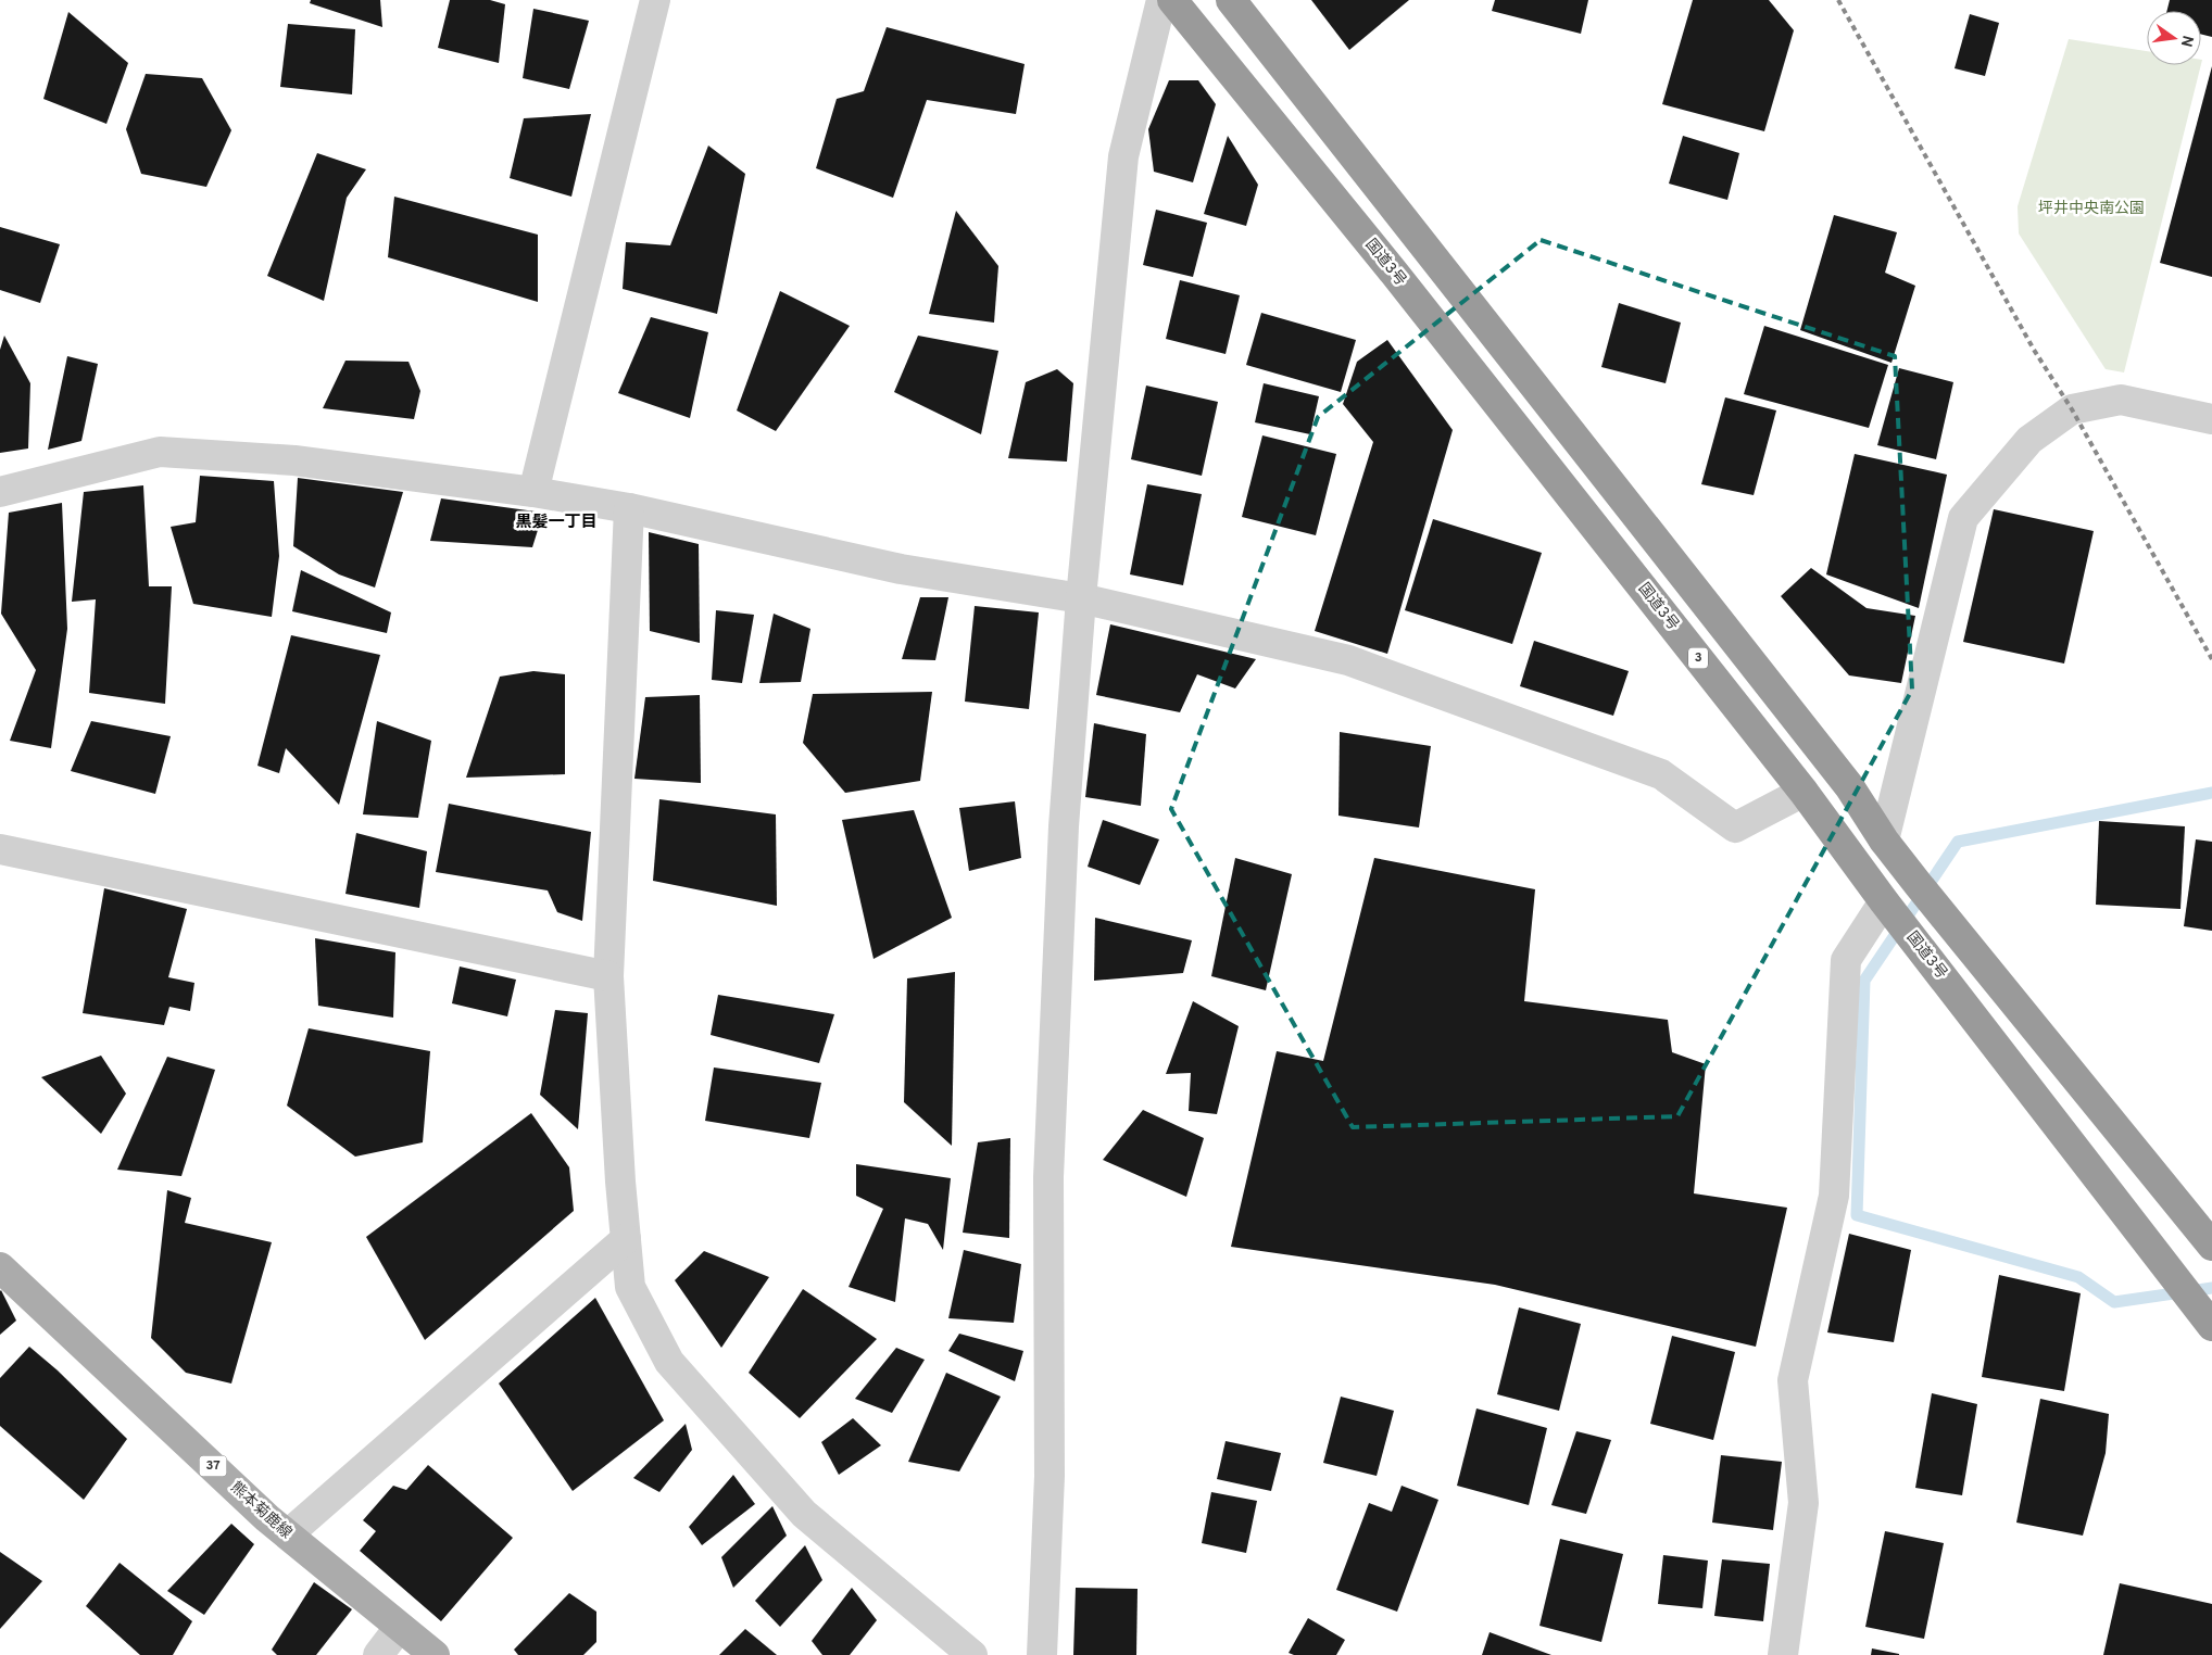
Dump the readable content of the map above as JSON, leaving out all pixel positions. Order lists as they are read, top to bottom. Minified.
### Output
{"streets":{"highway":["国道3号","3"],"main road":["37","熊本菊鹿線"]},"districts":["黒髪一丁目"],"parks":["坪井中央南公園"],"north":"right"}
